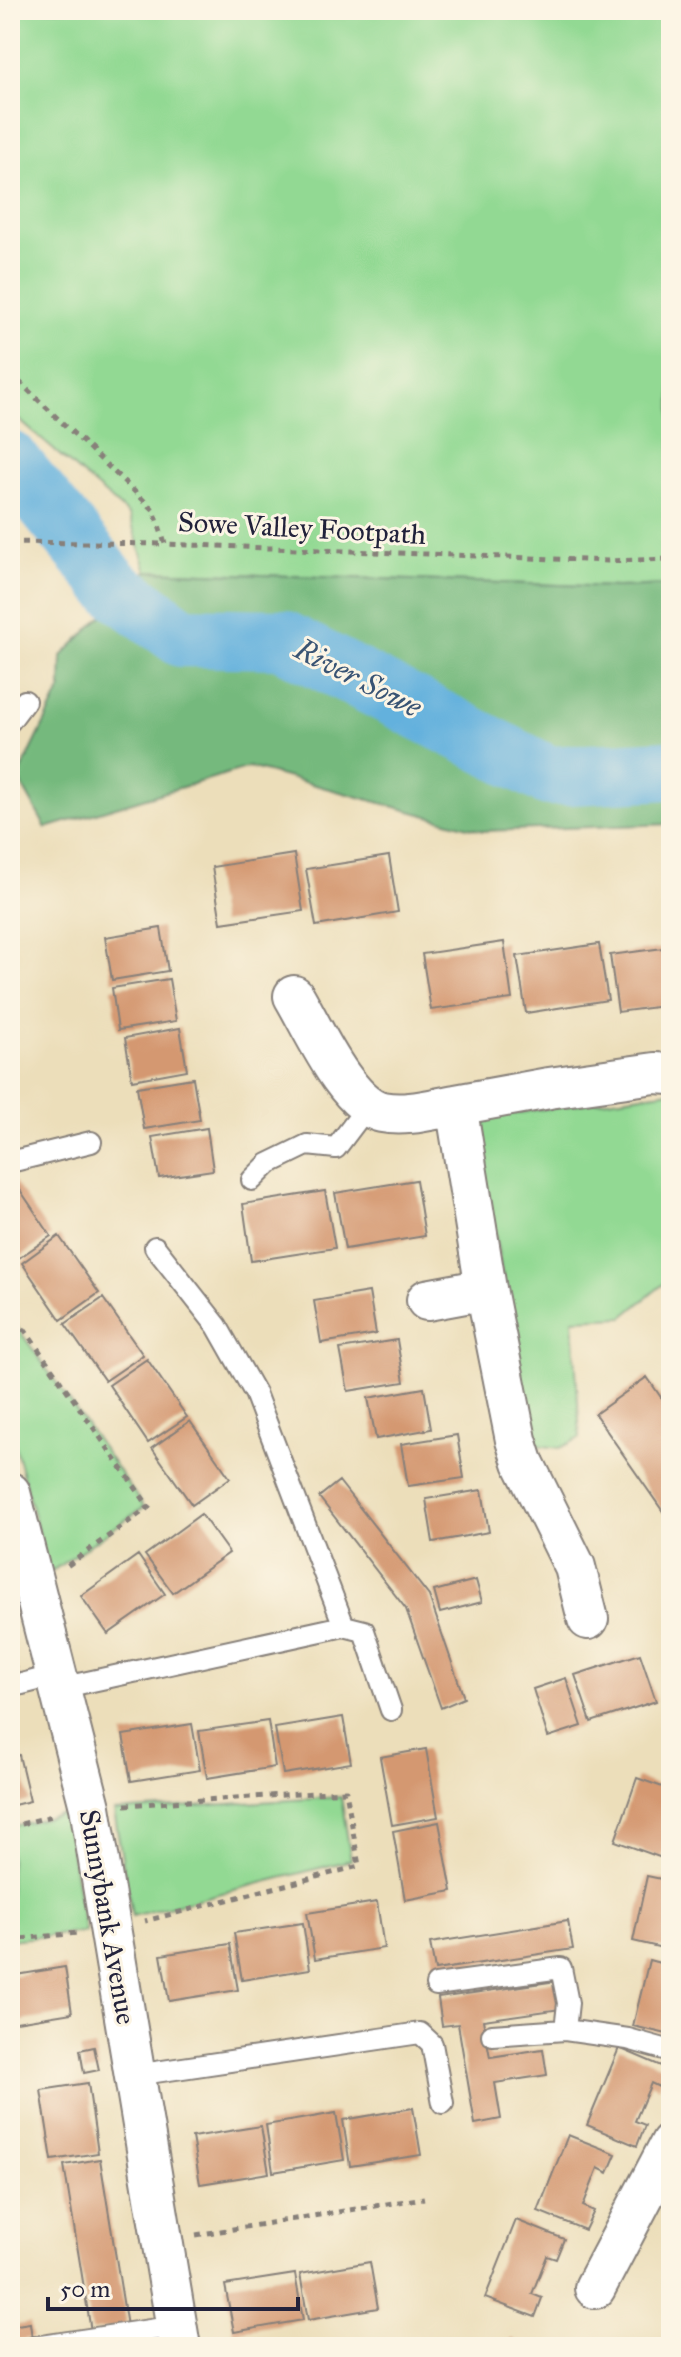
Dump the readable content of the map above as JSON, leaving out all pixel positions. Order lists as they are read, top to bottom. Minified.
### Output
{"streets":{"street":["Sunnybank Avenue"],"path":["Sowe Valley Footpath"]},"water":["River Sowe"],"scale_bar":"50 m"}
